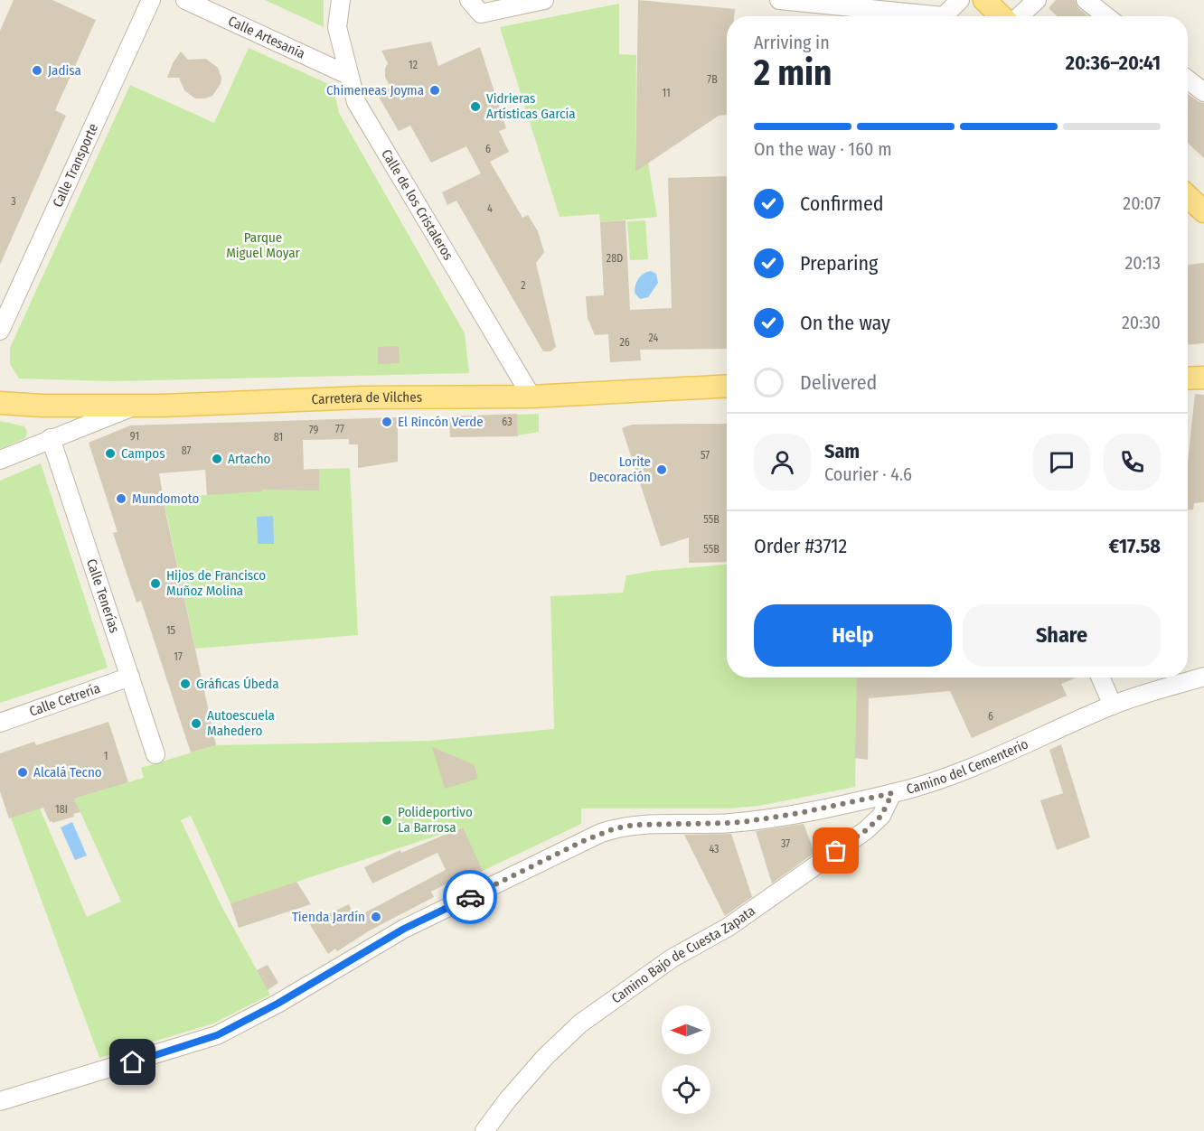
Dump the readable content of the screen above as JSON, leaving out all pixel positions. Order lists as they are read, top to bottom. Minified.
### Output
{"streets":{"main road":["Carretera de Vilches"],"street":["Calle Artesanía","Calle Transporte","Calle de los Cristaleros","Calle Tenerías","Calle Cetrería","Camino del Cementerio","Camino Bajo de Cuesta Zapata"]},"crossings":[["Calle Artesanía","Calle de los Cristaleros"],["Calle de los Cristaleros","Carretera de Vilches"],["Calle Tenerías","Calle Cetrería"],["Camino del Cementerio","Camino Bajo de Cuesta Zapata"]],"parks":["Parque Miguel Moyar"],"places":["Jadisa","Chimeneas Joyma","Vidrieras Artísticas García","El Rincón Verde","Campos","Artacho","Lorite Decoración","Mundomoto","Hijos de Francisco Muñoz Molina","Gráficas Úbeda","Autoescuela Mahedero","Alcalá Tecno","Polideportivo La Barrosa","Tienda Jardín"],"house_numbers":["12","7B","11","6","3","4","28D","2","24","26","63","77","79","91","81","87","57","55B","55B","15","17","6","1","18I","37","43"],"north":"left","page":{"heading":["2 min","Arriving in","20:36–20:41"],"panel":["Sam","Courier · 4.6","Order #3712","€17.58"],"bar":"On the way · 160 m","list":[["Confirmed","20:07"],["Preparing","20:13"],["On the way","20:30"],"Delivered"],"buttons":["Help","Share"]}}
